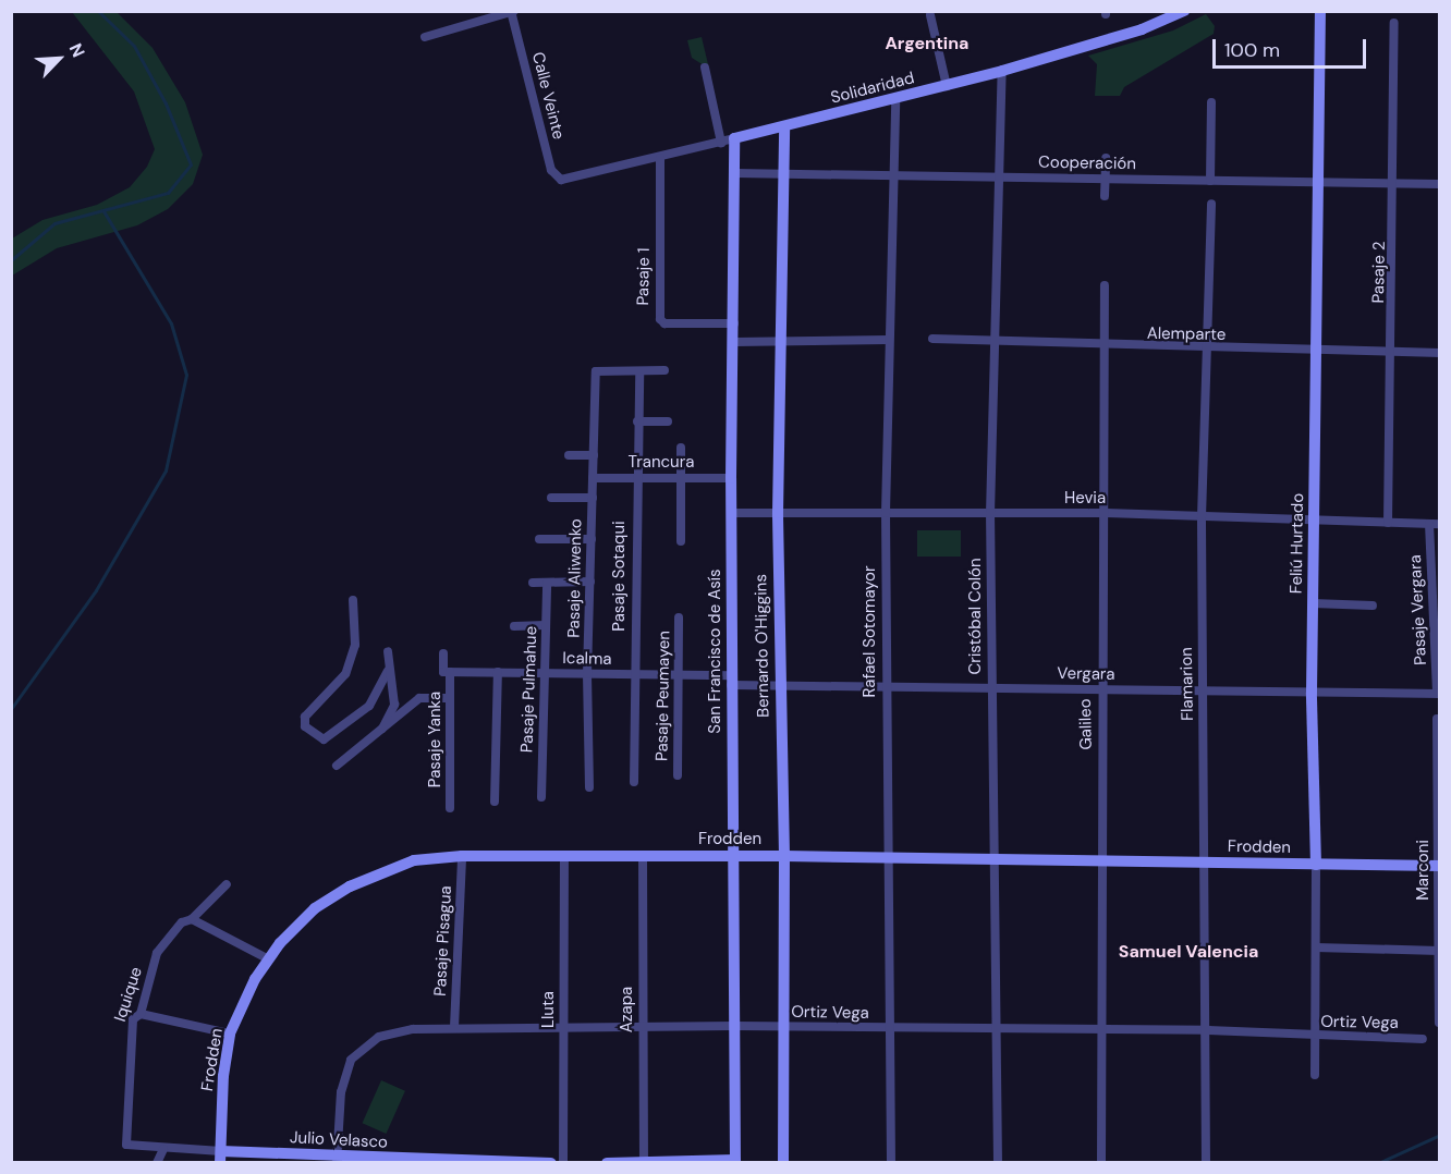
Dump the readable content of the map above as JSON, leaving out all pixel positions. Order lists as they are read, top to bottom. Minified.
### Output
{"streets":{"main road":["Solidaridad","Feliú Hurtado","Bernardo O'Higgins","San Francisco de Asís","Frodden","Julio Velasco"],"street":["Calle Veinte","Cooperación","Pasaje 2","Pasaje 1","Alemparte","Trancura","Hevia","Pasaje Sotaqui","Pasaje Aliwenko","Pasaje Vergara","Cristóbal Colón","Rafael Sotomayor","Icalma","Vergara","Flamarion","Pasaje Pulmahue","Pasaje Peumayen","Galileo","Pasaje Yanka","Marconi","Pasaje Pisagua","Iquique","Lluta","Azapa","Ortiz Vega"]},"crossings":[["Solidaridad","Calle Veinte"],["Solidaridad","Pasaje 1"],["Solidaridad","Cristóbal Colón"],["Solidaridad","Rafael Sotomayor"],["Solidaridad","Bernardo O'Higgins"],["Solidaridad","San Francisco de Asís"],["Cooperación","Pasaje 2"],["Cooperación","Feliú Hurtado"],["Cooperación","Cristóbal Colón"],["Cooperación","Rafael Sotomayor"],["Cooperación","Bernardo O'Higgins"],["Cooperación","San Francisco de Asís"],["Pasaje 2","Alemparte"],["Pasaje 2","Hevia"],["Pasaje 1","San Francisco de Asís"],["Alemparte","Feliú Hurtado"],["Alemparte","Cristóbal Colón"],["Alemparte","Flamarion"],["Alemparte","Galileo"],["Trancura","Pasaje Sotaqui"],["Trancura","Pasaje Aliwenko"],["Trancura","San Francisco de Asís"],["Hevia","Feliú Hurtado"],["Hevia","Pasaje Vergara"],["Hevia","Cristóbal Colón"],["Hevia","Rafael Sotomayor"],["Hevia","Bernardo O'Higgins"],["Hevia","San Francisco de Asís"],["Hevia","Flamarion"],["Hevia","Galileo"],["Feliú Hurtado","Vergara"],["Feliú Hurtado","Frodden"],["Feliú Hurtado","Ortiz Vega"],["Pasaje Sotaqui","Pasaje Aliwenko"],["Pasaje Sotaqui","Icalma"],["Pasaje Aliwenko","Icalma"],["Pasaje Vergara","Vergara"],["Cristóbal Colón","Vergara"],["Cristóbal Colón","Frodden"],["Cristóbal Colón","Ortiz Vega"],["Rafael Sotomayor","Vergara"],["Rafael Sotomayor","Frodden"],["Rafael Sotomayor","Ortiz Vega"],["Bernardo O'Higgins","Vergara"],["Bernardo O'Higgins","Frodden"],["Bernardo O'Higgins","Ortiz Vega"],["San Francisco de Asís","Icalma"],["San Francisco de Asís","Vergara"],["San Francisco de Asís","Frodden"],["San Francisco de Asís","Ortiz Vega"],["Icalma","Vergara"],["Icalma","Pasaje Pulmahue"],["Icalma","Pasaje Peumayen"],["Icalma","Pasaje Yanka"],["Vergara","Flamarion"],["Vergara","Galileo"],["Flamarion","Frodden"],["Flamarion","Ortiz Vega"],["Galileo","Frodden"],["Galileo","Ortiz Vega"],["Frodden","Marconi"],["Frodden","Pasaje Pisagua"],["Frodden","Lluta"],["Frodden","Azapa"],["Frodden","Julio Velasco"],["Pasaje Pisagua","Ortiz Vega"],["Iquique","Julio Velasco"],["Lluta","Ortiz Vega"],["Azapa","Ortiz Vega"],["Ortiz Vega","Julio Velasco"]],"districts":["Argentina","Samuel Valencia"],"scale_bar":"100 m","north":"top right"}
